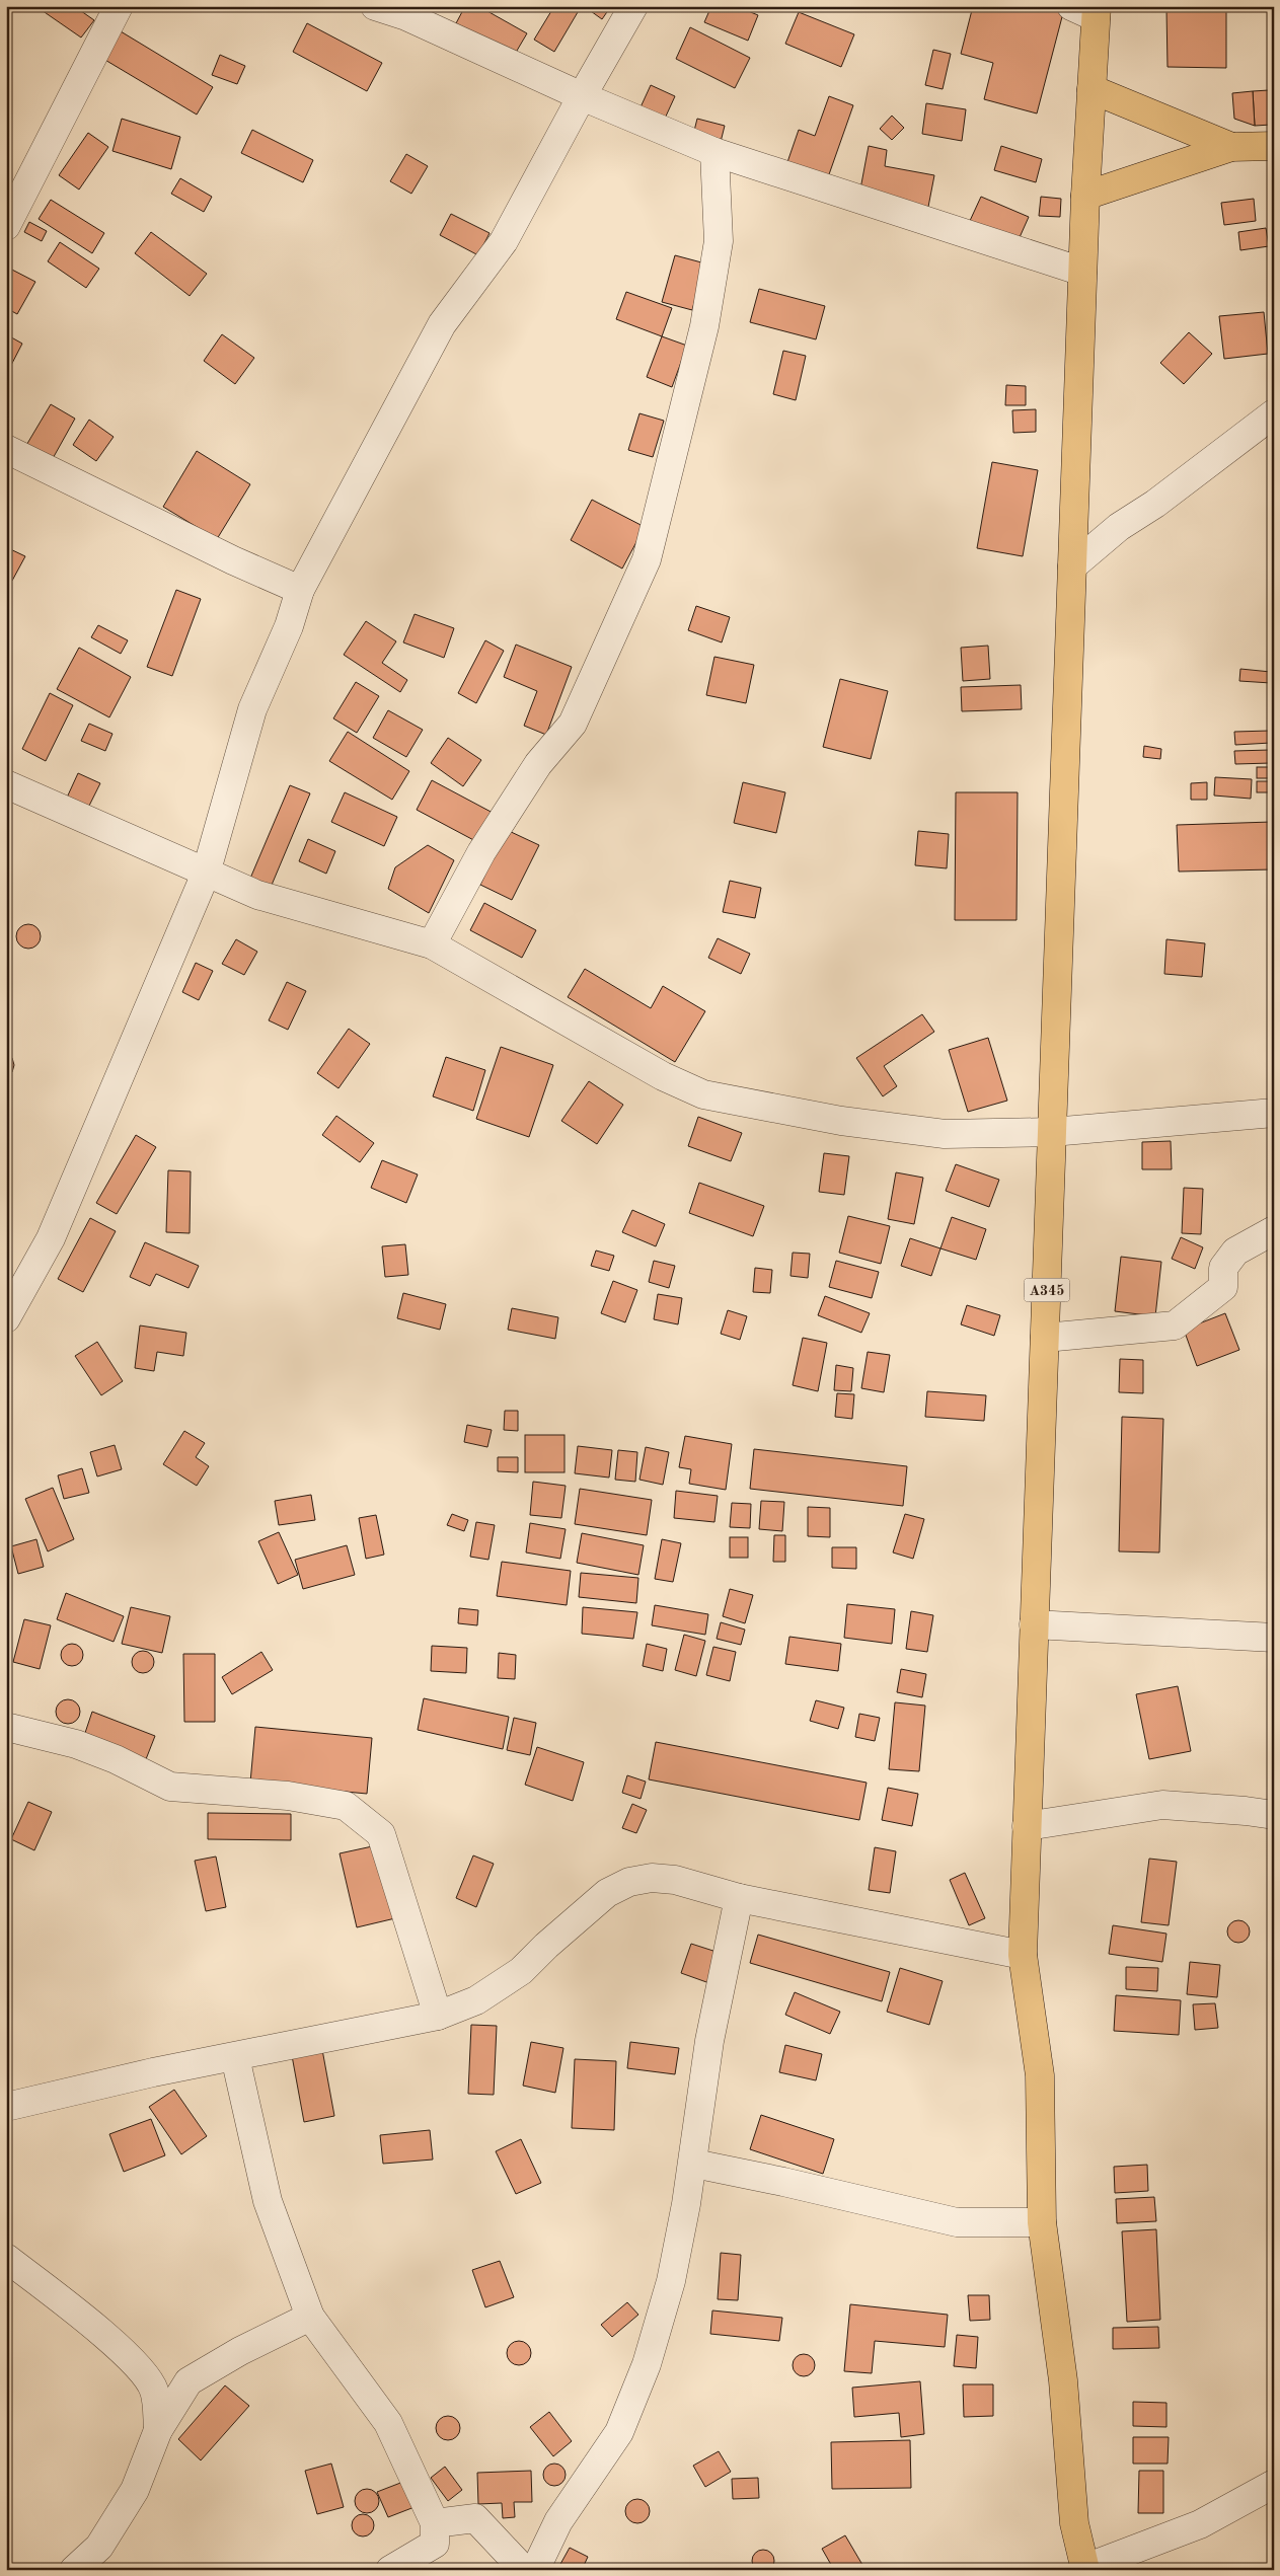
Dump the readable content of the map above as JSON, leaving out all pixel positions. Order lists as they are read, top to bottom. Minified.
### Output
{"streets":{"main road":["A345"]}}
